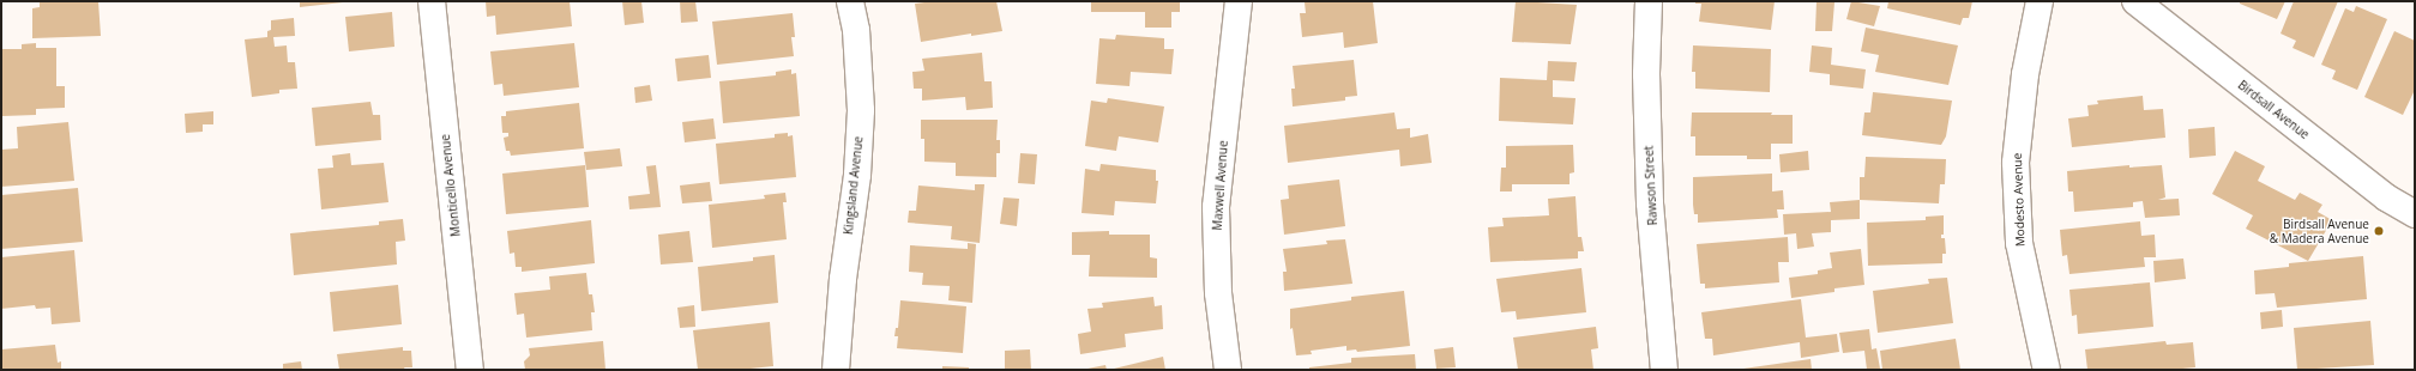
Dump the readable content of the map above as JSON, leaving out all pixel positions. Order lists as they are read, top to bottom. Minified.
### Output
{"streets":{"street":["Birdsall Avenue","Monticello Avenue","Kingsland Avenue","Maxwell Avenue","Rawson Street","Modesto Avenue"]},"places":["Birdsall Avenue & Madera Avenue"]}
